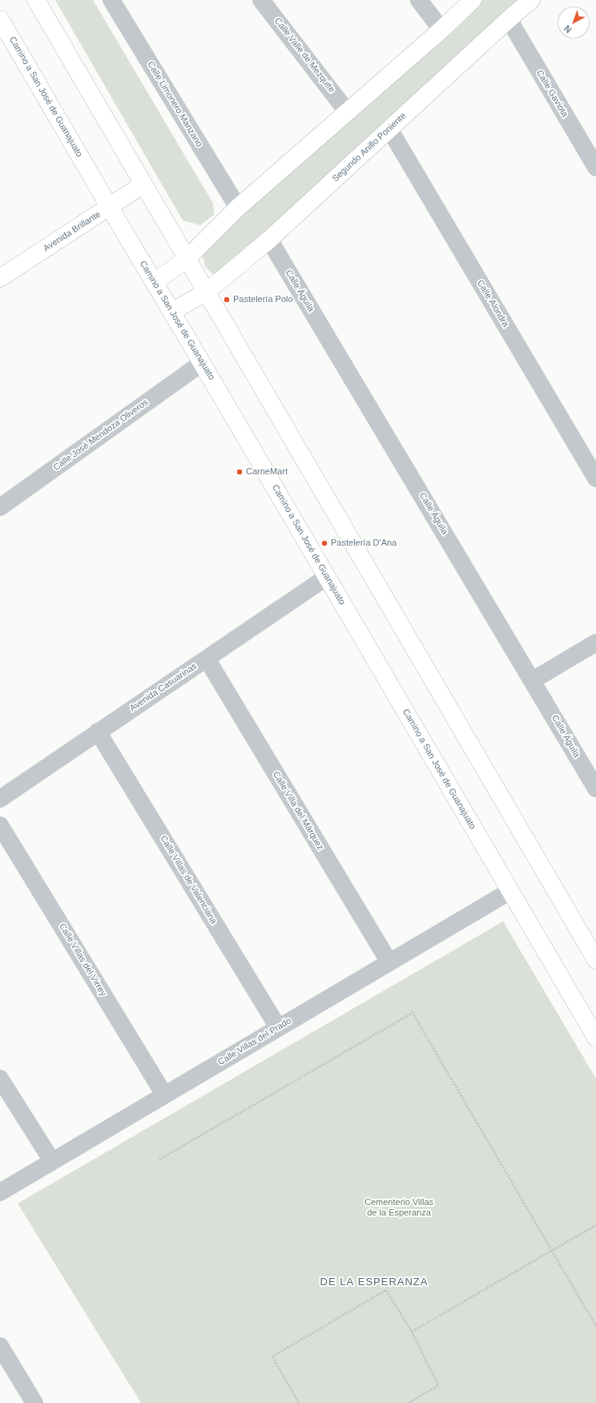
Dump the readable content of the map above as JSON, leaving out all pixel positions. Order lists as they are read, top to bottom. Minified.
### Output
{"streets":{"main road":["Camino a San José de Guanajuato","Segundo Anillo Poniente","Avenida Brillante"],"street":["Calle Valle de Mezquite","Calle Gaviota","Calle Limonero Manzano","Calle Águila","Calle Alondra","Calle José Mendoza Oliveros","Avenida Casuarinas","Calle Villa del Márquez","Calle Villas de Valenciana","Calle Villas del Virrey","Calle Villas del Prado"]},"crossings":[["Calle Gaviota","Segundo Anillo Poniente"],["Camino a San José de Guanajuato","Segundo Anillo Poniente"],["Camino a San José de Guanajuato","Avenida Brillante"],["Camino a San José de Guanajuato","Calle José Mendoza Oliveros"],["Camino a San José de Guanajuato","Avenida Casuarinas"],["Camino a San José de Guanajuato","Calle Villas del Prado"],["Segundo Anillo Poniente","Calle Águila"],["Segundo Anillo Poniente","Calle Alondra"],["Avenida Casuarinas","Calle Villa del Márquez"],["Avenida Casuarinas","Calle Villas de Valenciana"],["Calle Villa del Márquez","Calle Villas del Prado"],["Calle Villas de Valenciana","Calle Villas del Prado"],["Calle Villas del Virrey","Calle Villas del Prado"]],"districts":["DE LA ESPERANZA"],"parks":["Cementerio Villas de la Esperanza"],"places":["Pastelería Polo","CarneMart","Pastelería D'Ana"],"north":"bottom left"}
